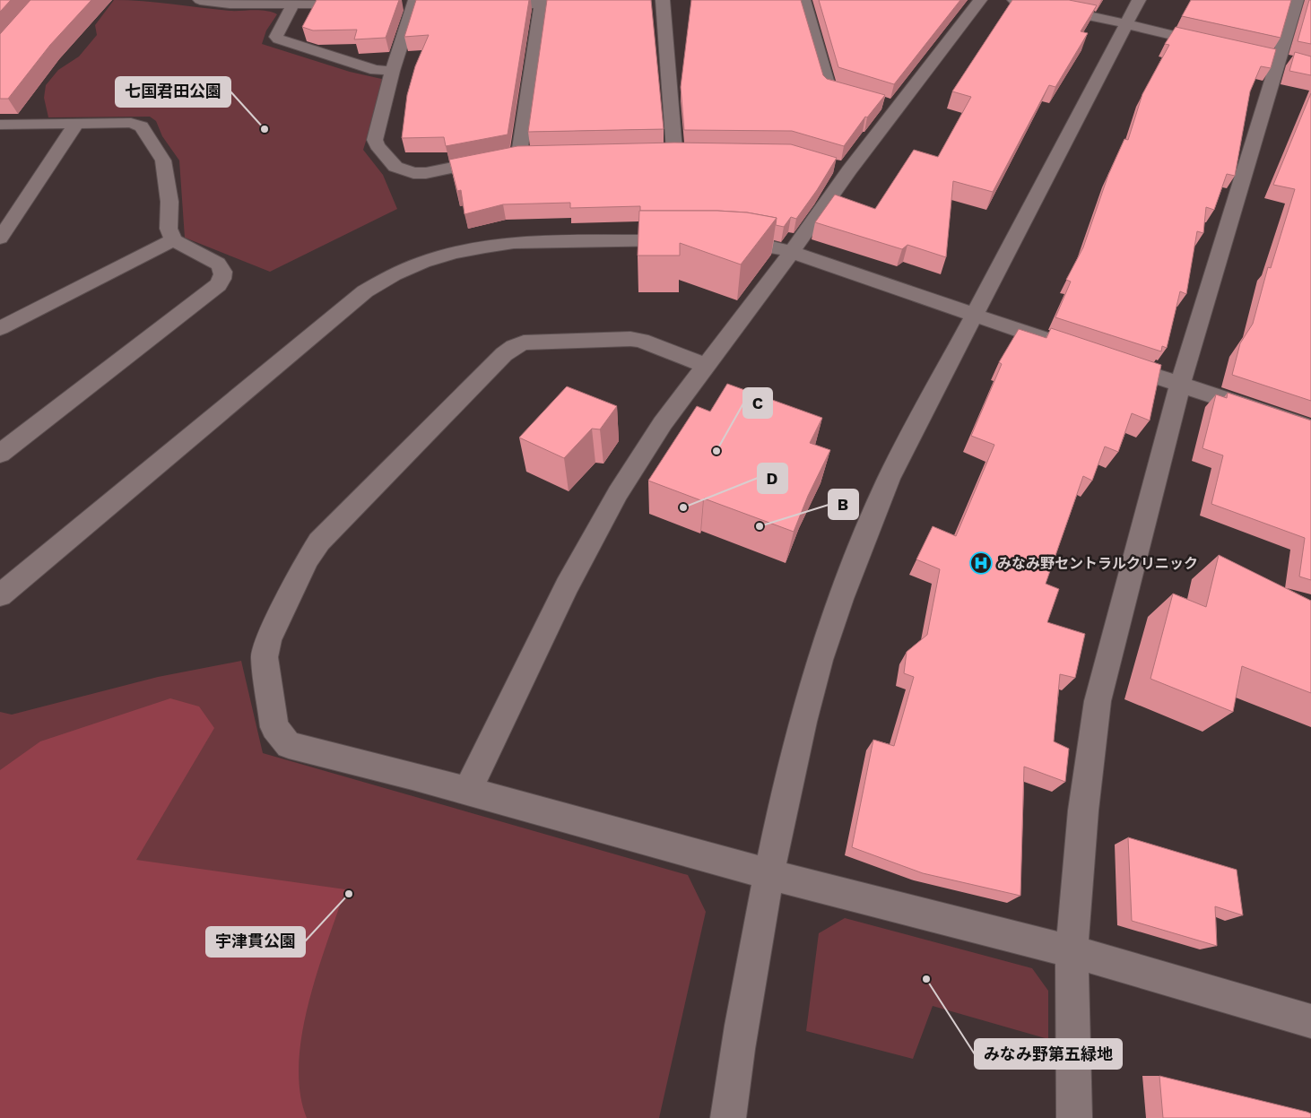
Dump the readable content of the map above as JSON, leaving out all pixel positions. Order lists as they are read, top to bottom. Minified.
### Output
{"places":{"other":["七国君田公園","C","D","B","宇津貫公園","みなみ野第五緑地"],"hospital":["みなみ野セントラルクリニック"]}}
